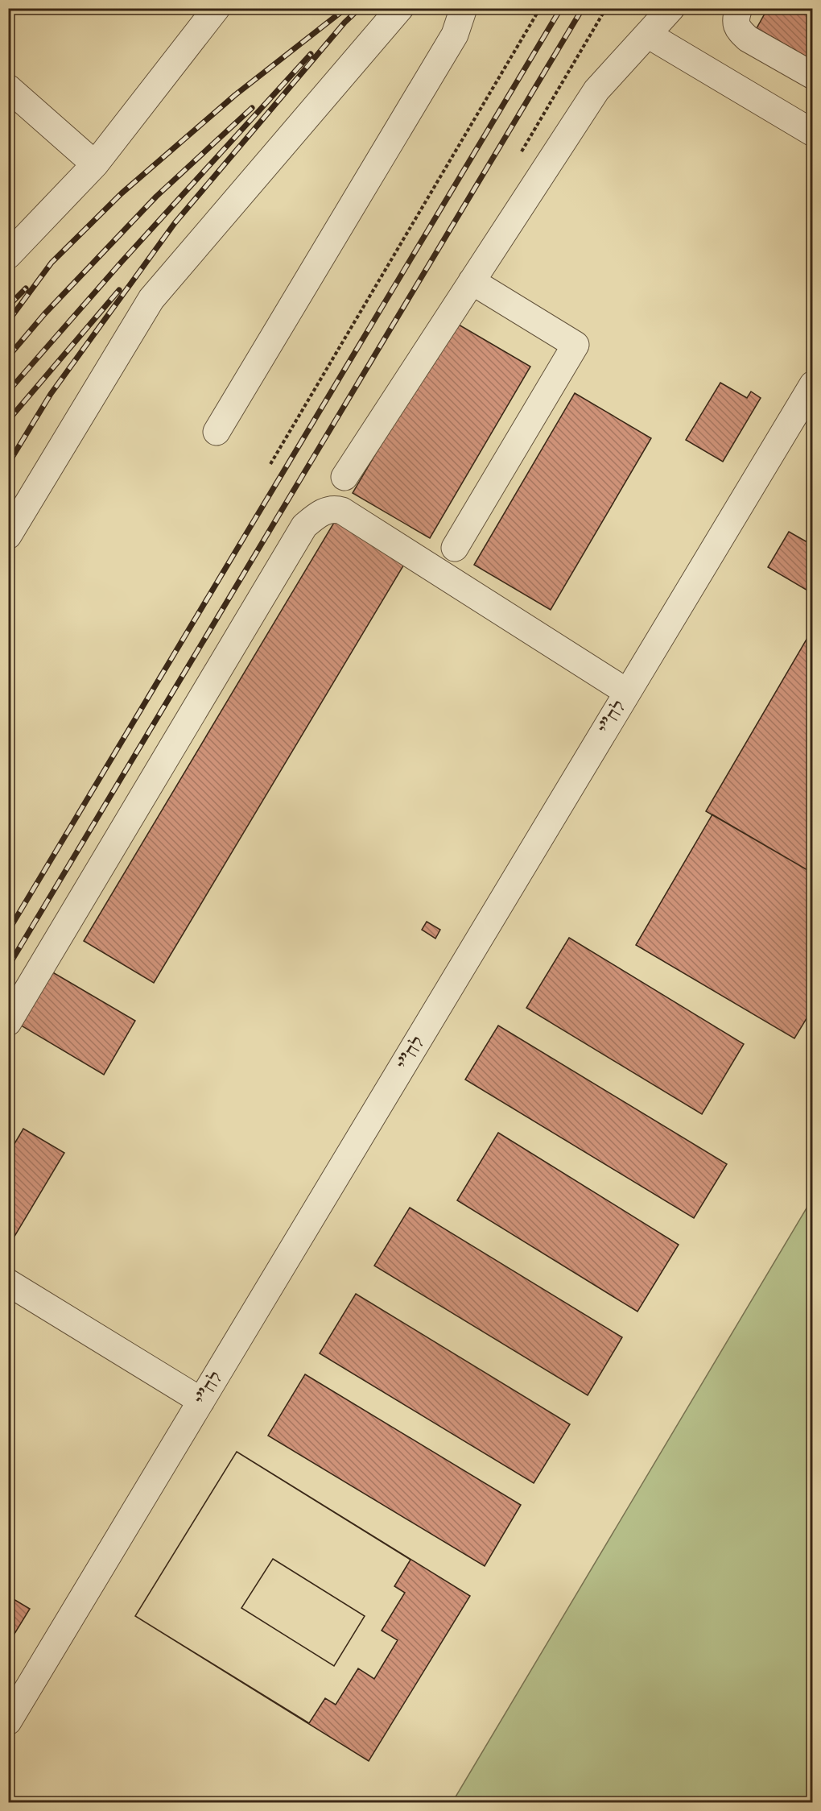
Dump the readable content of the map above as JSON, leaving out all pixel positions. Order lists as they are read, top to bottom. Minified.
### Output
{"streets":{"street":["לח\"י"]}}
